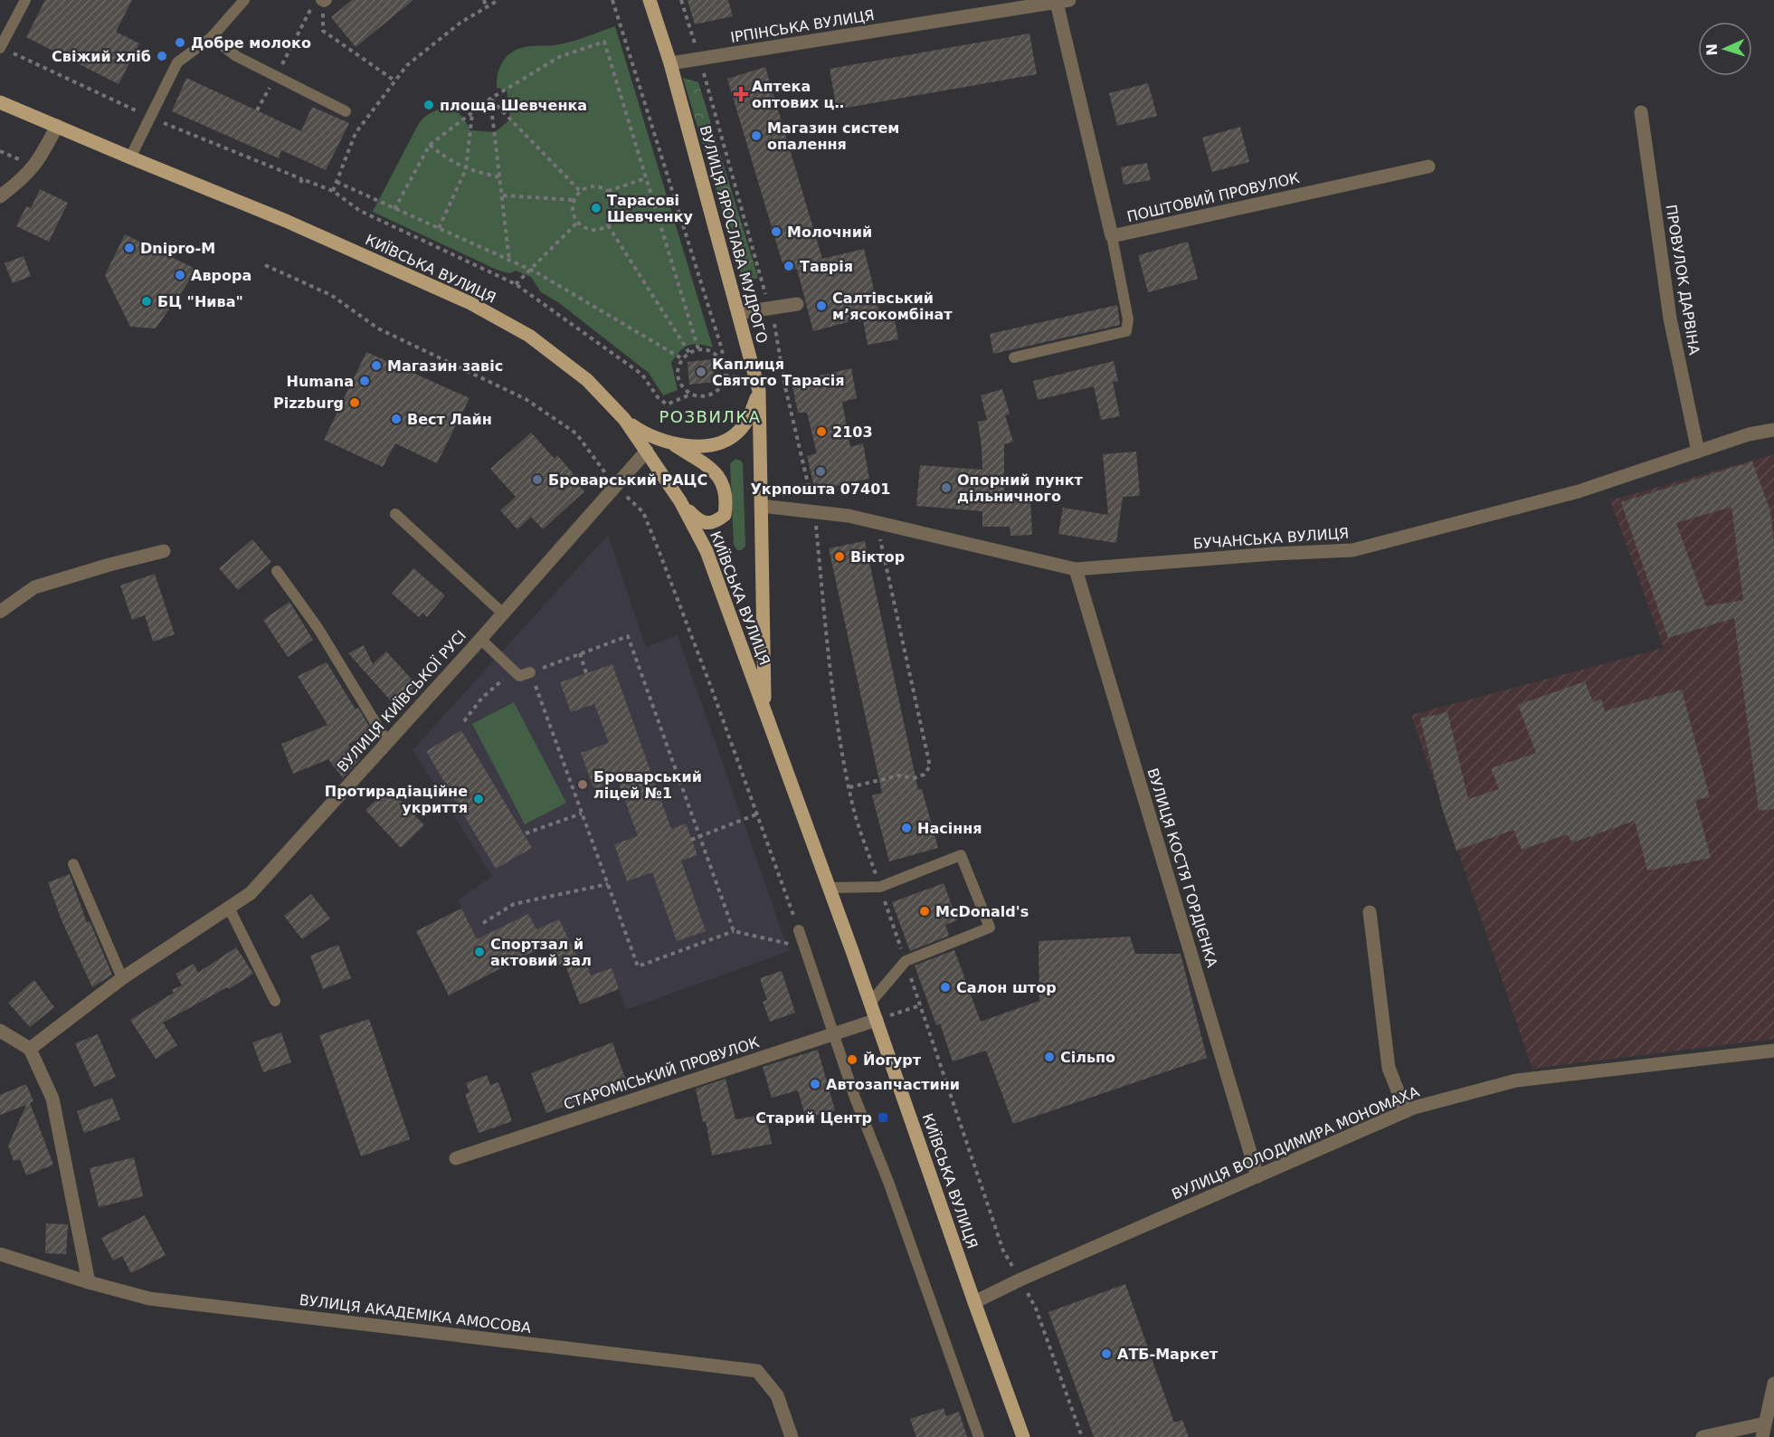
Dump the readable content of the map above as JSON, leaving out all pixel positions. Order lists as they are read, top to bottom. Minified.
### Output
{"streets":{"main road":["ВУЛИЦЯ ЯРОСЛАВА МУДРОГО","КИЇВСЬКА ВУЛИЦЯ"],"street":["ІРПІНСЬКА ВУЛИЦЯ","ПОШТОВИЙ ПРОВУЛОК","ПРОВУЛОК ДАРВІНА","БУЧАНСЬКА ВУЛИЦЯ","ВУЛИЦЯ КИЇВСЬКОЇ РУСІ","ВУЛИЦЯ КОСТЯ ГОРДІЄНКА","СТАРОМІСЬКИЙ ПРОВУЛОК","ВУЛИЦЯ ВОЛОДИМИРА МОНОМАХА","ВУЛИЦЯ АКАДЕМІКА АМОСОВА"]},"crossings":[["ІРПІНСЬКА ВУЛИЦЯ","ПОШТОВИЙ ПРОВУЛОК"],["ІРПІНСЬКА ВУЛИЦЯ","ВУЛИЦЯ ЯРОСЛАВА МУДРОГО"],["ВУЛИЦЯ ЯРОСЛАВА МУДРОГО","КИЇВСЬКА ВУЛИЦЯ"],["ВУЛИЦЯ ЯРОСЛАВА МУДРОГО","БУЧАНСЬКА ВУЛИЦЯ"],["КИЇВСЬКА ВУЛИЦЯ","ВУЛИЦЯ КИЇВСЬКОЇ РУСІ"],["КИЇВСЬКА ВУЛИЦЯ","СТАРОМІСЬКИЙ ПРОВУЛОК"],["КИЇВСЬКА ВУЛИЦЯ","ВУЛИЦЯ ВОЛОДИМИРА МОНОМАХА"],["ПРОВУЛОК ДАРВІНА","БУЧАНСЬКА ВУЛИЦЯ"],["БУЧАНСЬКА ВУЛИЦЯ","ВУЛИЦЯ КОСТЯ ГОРДІЄНКА"],["ВУЛИЦЯ КОСТЯ ГОРДІЄНКА","ВУЛИЦЯ ВОЛОДИМИРА МОНОМАХА"]],"districts":["РОЗВИЛКА"],"places":{"other":["Добре молоко","Свіжий хліб","площа Шевченка","Магазин систем опалення","Тарасові Шевченку","Молочний","Dnipro-M","Таврія","Аврора","БЦ \"Нива\"","Салтівський м’ясокомбінат","Магазин завіс","Каплиця Святого Тарасія","Humana","Pizzburg","Вест Лайн","2103","Укрпошта 07401","Броварський РАЦС","Опорний пункт дільничного","Віктор","Броварський ліцей №1","Протирадіаційне укриття","Насіння","McDonald's","Спортзал й актовий зал","Салон штор","Сільпо","Йогурт","Автозапчастини","АТБ-Маркет"],"health":["Аптека оптових ц‥"],"transit":["Старий Центр"]},"north":"left"}
